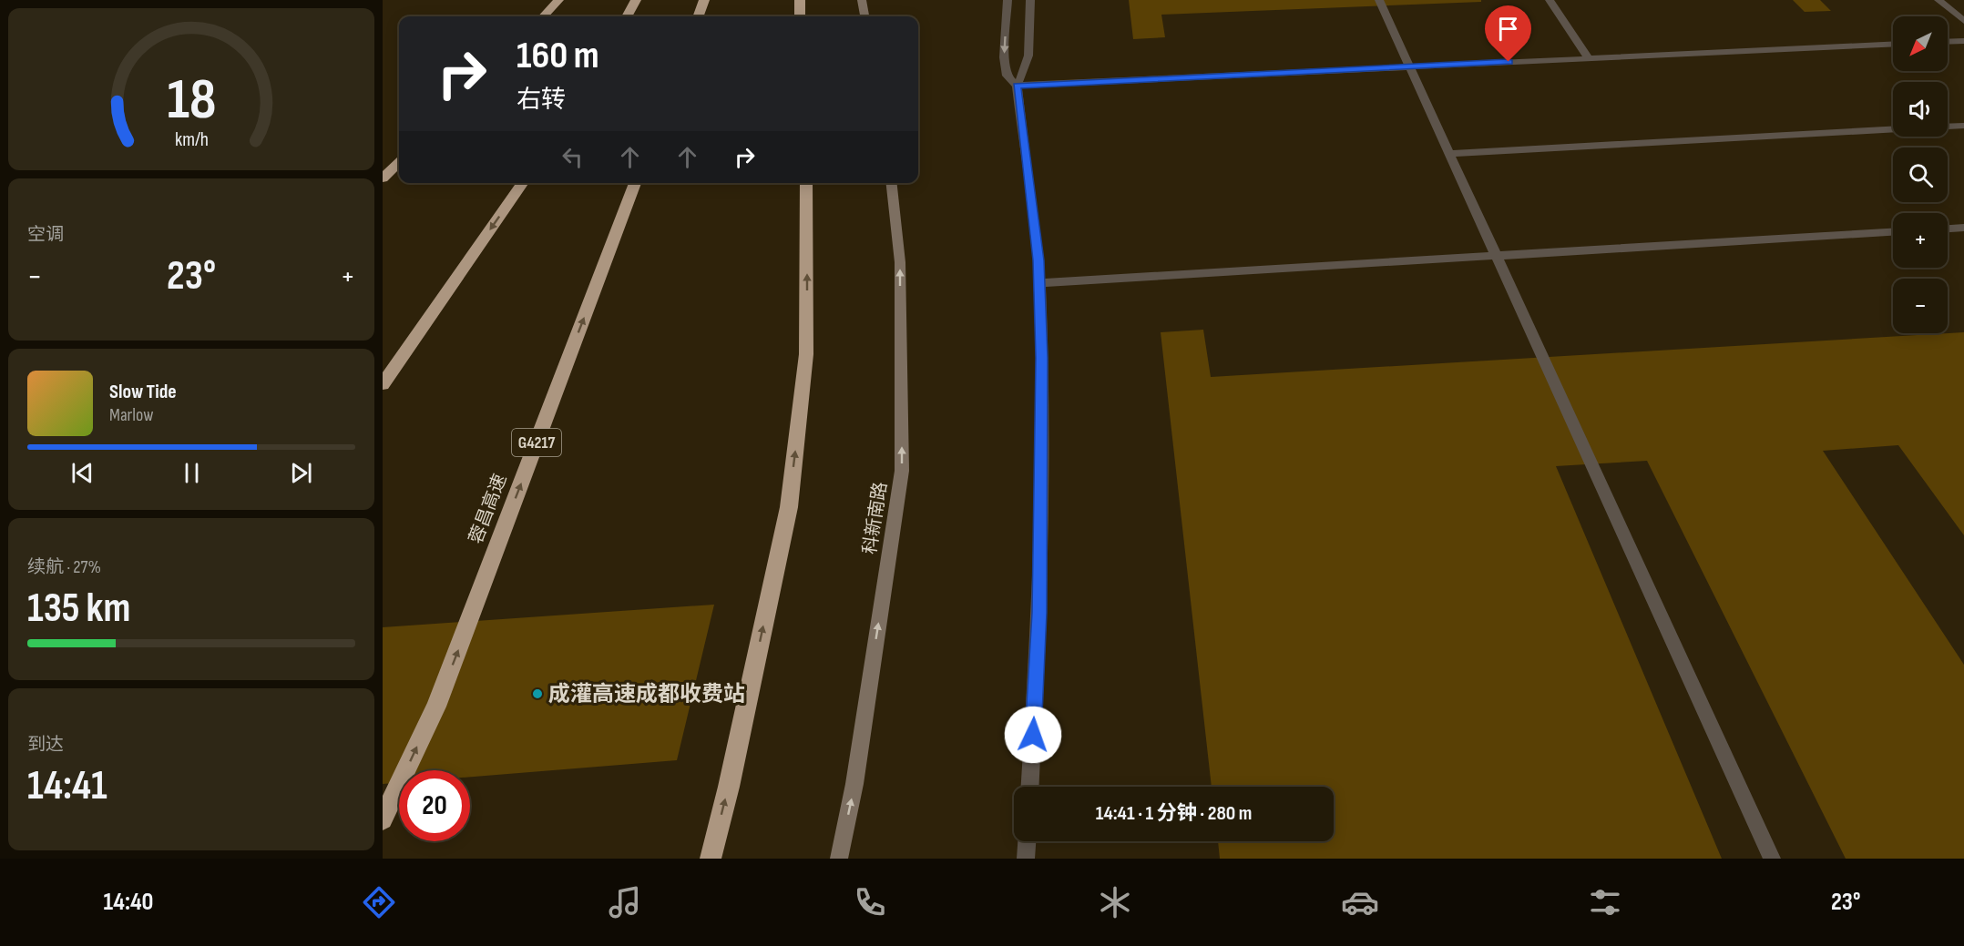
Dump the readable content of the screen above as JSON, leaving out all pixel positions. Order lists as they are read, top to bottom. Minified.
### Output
{"streets":{"highway":["G4217","蓉昌高速"],"main road":["科新南路"]},"one_way":["蓉昌高速","科新南路"],"places":["成灌高速成都收费站"],"north":"bottom left","page":{"map_buttons":["+","−"],"turn":["160 m","右转"],"tile":["空调",["续航 · 27%","135 km"],["到达","14:41"]],"heat":["−","23°","+"],"song":["Slow Tide","Marlow"],"limit":"20","trip":"14:41 · 1 分钟 · 280 m","tabs":["14:40","23°"],"gauge":["18","km/h"]}}
